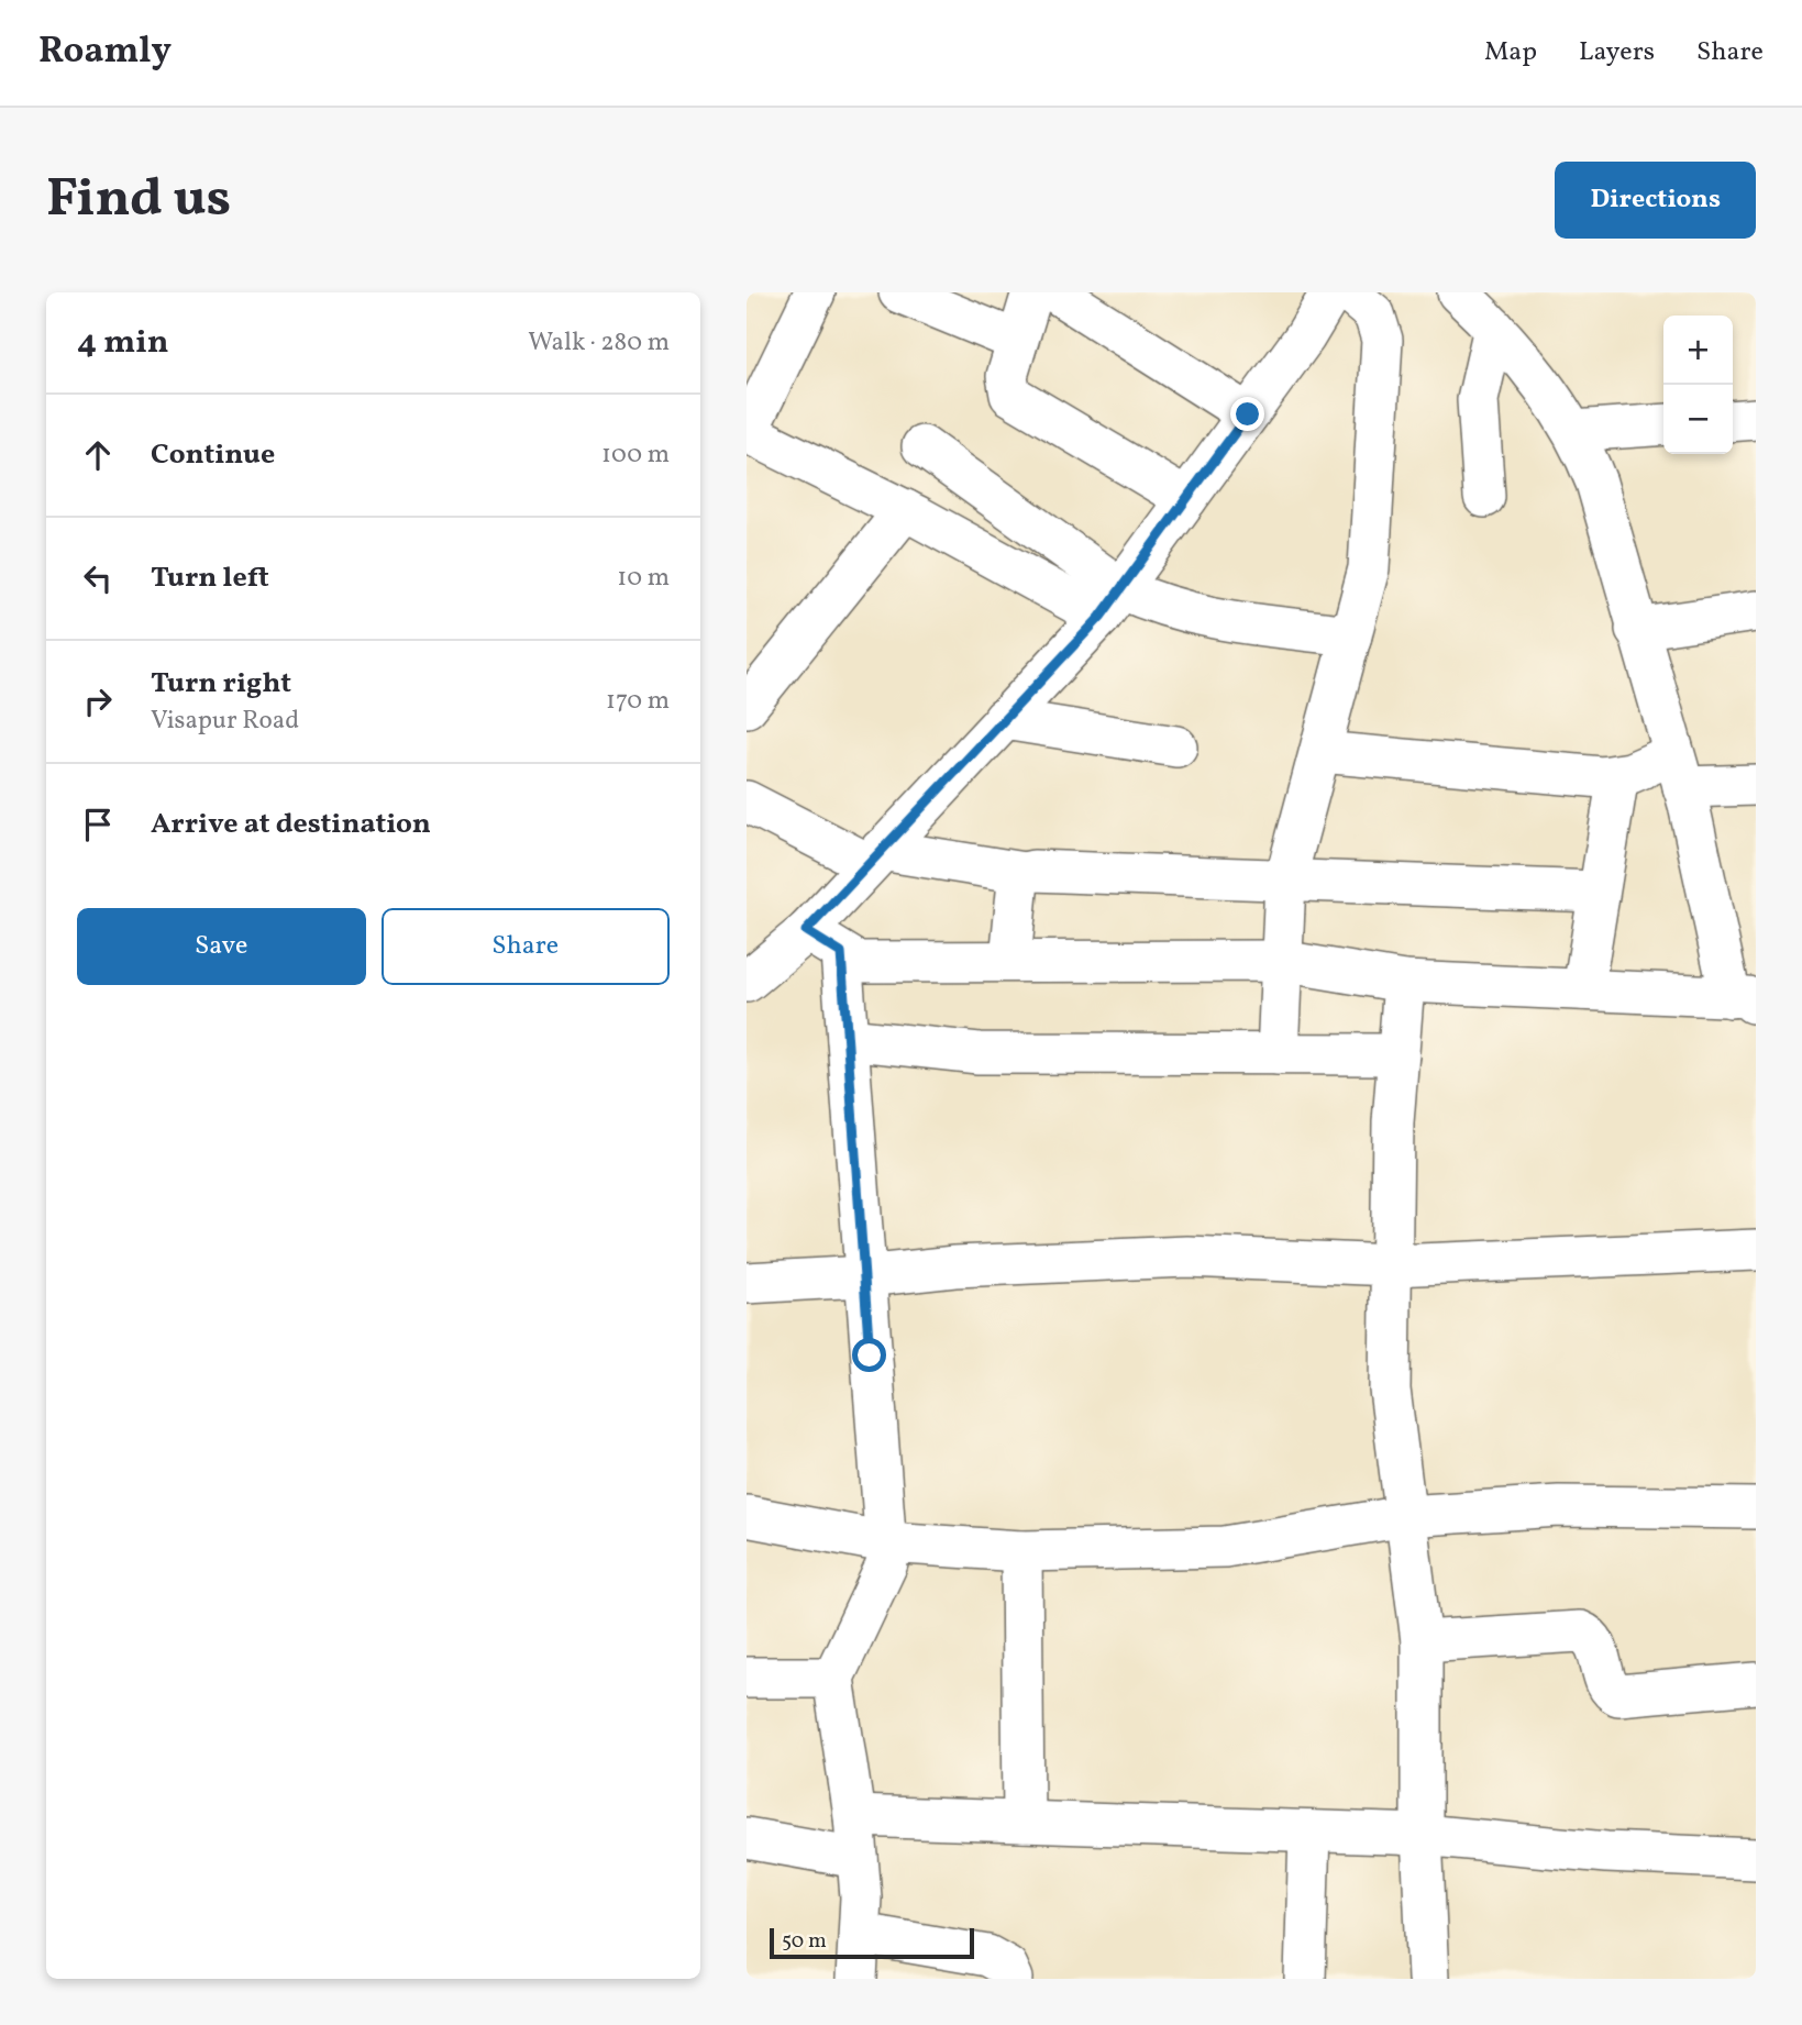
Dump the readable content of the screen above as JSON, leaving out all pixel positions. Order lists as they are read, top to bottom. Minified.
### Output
{"scale_bar":"50 m","page":{"header":"Roamly","nav":["Map","Layers","Share"],"buttons":["Directions",["Save","Share"]],"title":"Find us","heading":["4 min","Walk · 280 m"],"map_buttons":["+","−"],"list":[["Continue","100 m"],["Turn left","10 m"],["Turn right","Visapur Road","170 m"],"Arrive at destination"],"scale":"50 m"}}
